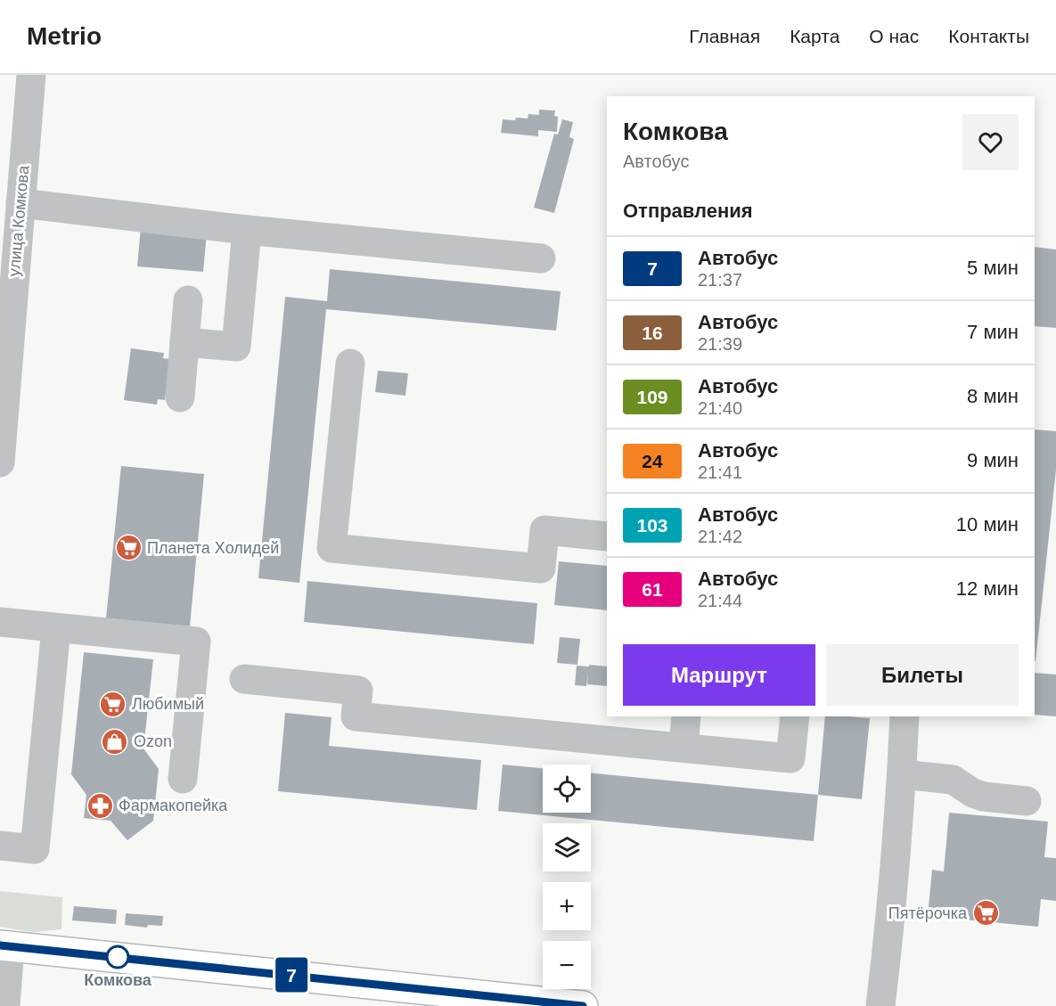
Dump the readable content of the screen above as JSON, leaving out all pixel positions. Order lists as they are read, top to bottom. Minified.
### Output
{"streets":{"street":["улица Комкова"]},"places":{"supermarket":["Планета Холидей","Любимый","Пятёрочка"],"shop":["Ozon"],"pharmacy":["Фармакопейка"],"other":["Комкова"]},"lines":["bus line 7"],"page":{"header":"Metrio","nav":["Главная","Карта","О нас","Контакты"],"on_map":"7","heading":[["Комкова","Автобус"],"Отправления"],"list":[{"mark":"7","name":"Автобус","note":"21:37","value":"5 мин"},{"mark":"16","name":"Автобус","note":"21:39","value":"7 мин"},{"mark":"109","name":"Автобус","note":"21:40","value":"8 мин"},{"mark":"24","name":"Автобус","note":"21:41","value":"9 мин"},{"mark":"103","name":"Автобус","note":"21:42","value":"10 мин"},{"mark":"61","name":"Автобус","note":"21:44","value":"12 мин"}],"buttons":["Маршрут","Билеты"],"map_buttons":["+","−"]}}
